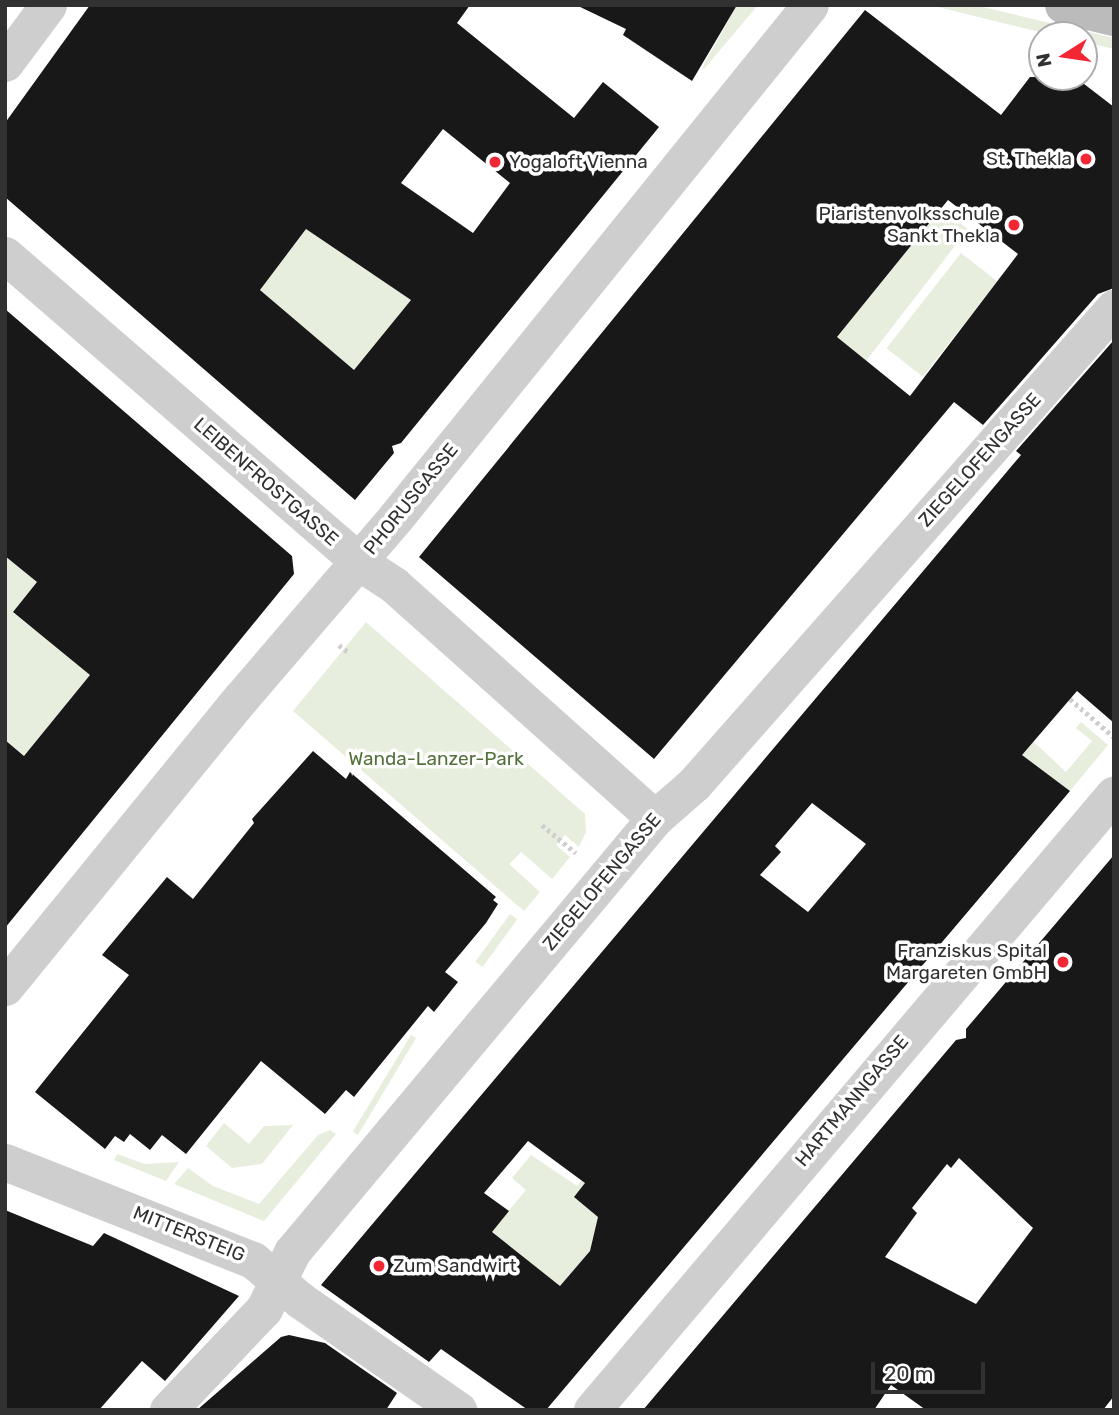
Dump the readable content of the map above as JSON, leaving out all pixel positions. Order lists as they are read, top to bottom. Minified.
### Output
{"streets":{"street":["ZIEGELOFENGASSE","LEIBENFROSTGASSE","PHORUSGASSE","HARTMANNGASSE","MITTERSTEIG"]},"crossings":[["ZIEGELOFENGASSE","LEIBENFROSTGASSE"],["ZIEGELOFENGASSE","MITTERSTEIG"],["LEIBENFROSTGASSE","PHORUSGASSE"]],"parks":["Wanda-Lanzer-Park"],"places":["St. Thekla","Yogaloft Vienna","Piaristenvolksschule Sankt Thekla","Franziskus Spital Margareten GmbH","Zum Sandwirt"],"scale_bar":"20 m","north":"left"}
